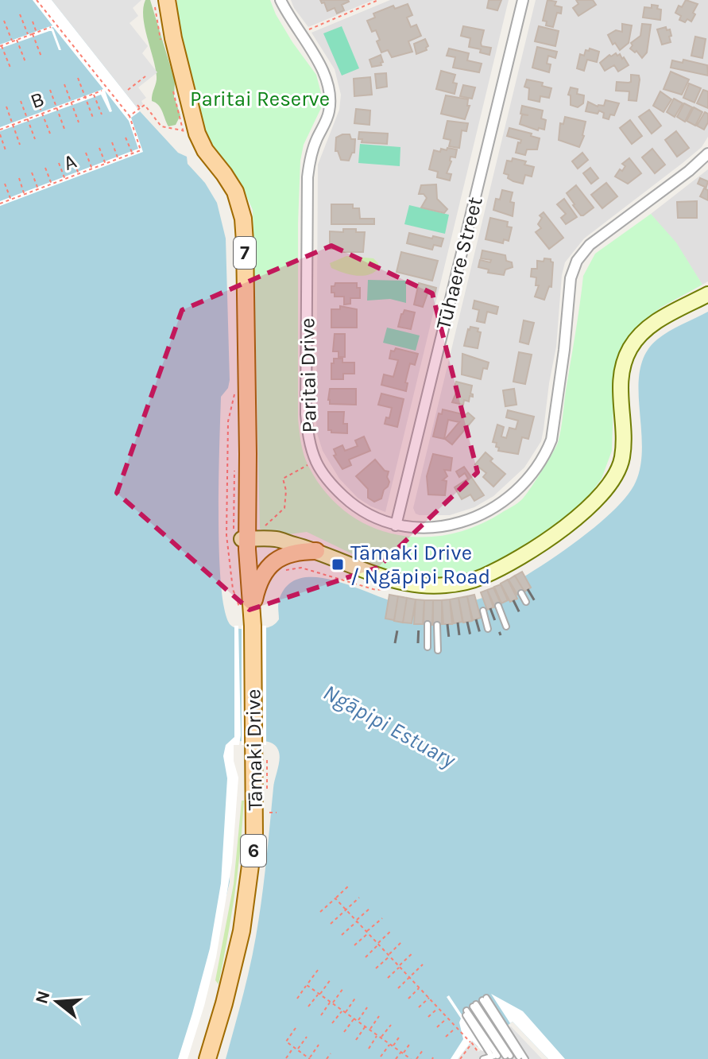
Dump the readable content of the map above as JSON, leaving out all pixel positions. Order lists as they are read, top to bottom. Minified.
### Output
{"streets":{"main road":["7","Tāmaki Drive","6"],"street":["Tūhaere Street","Paritai Drive"],"path":["B","A"]},"crossings":[["Tūhaere Street","Paritai Drive"],["Tāmaki Drive","6"]],"water":["Ngāpipi Estuary"],"parks":["Paritai Reserve"],"places":{"transit":["Tāmaki Drive / Ngāpipi Road"]},"north":"left"}
